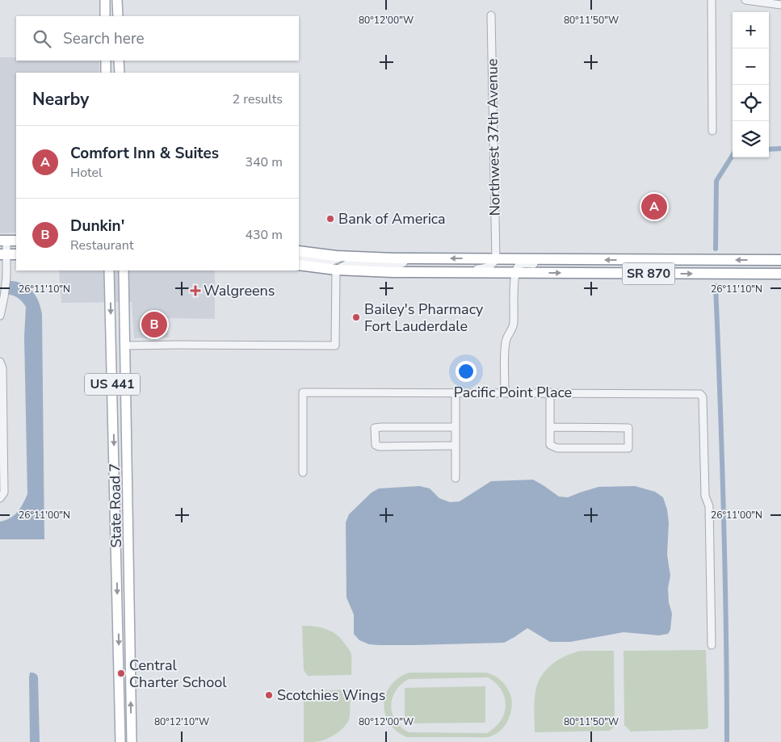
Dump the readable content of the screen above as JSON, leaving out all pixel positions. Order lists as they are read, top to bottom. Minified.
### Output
{"streets":{"highway":["SR 870"],"main road":["US 441","State Road 7"],"street":["Northwest 37th Avenue","Pacific Point Place"]},"crossings":[["Northwest 37th Avenue","SR 870"]],"places":{"other":["Bank of America","Bailey's Pharmacy Fort Lauderdale","Central Charter School","Scotchies Wings"],"health":["Walgreens"]},"page":{"map_buttons":["+","−"],"search":"Search here","heading":["Nearby","2 results"],"list":[{"mark":"A","name":"Comfort Inn & Suites","note":"Hotel","value":"340 m"},{"mark":"B","name":"Dunkin'","note":"Restaurant","value":"430 m"}],"pins":["A","B"]},"coordinates":["80°12'00\"W","80°11'50\"W","26°11'10\"N","26°11'00\"N","80°12'10\"W"]}
